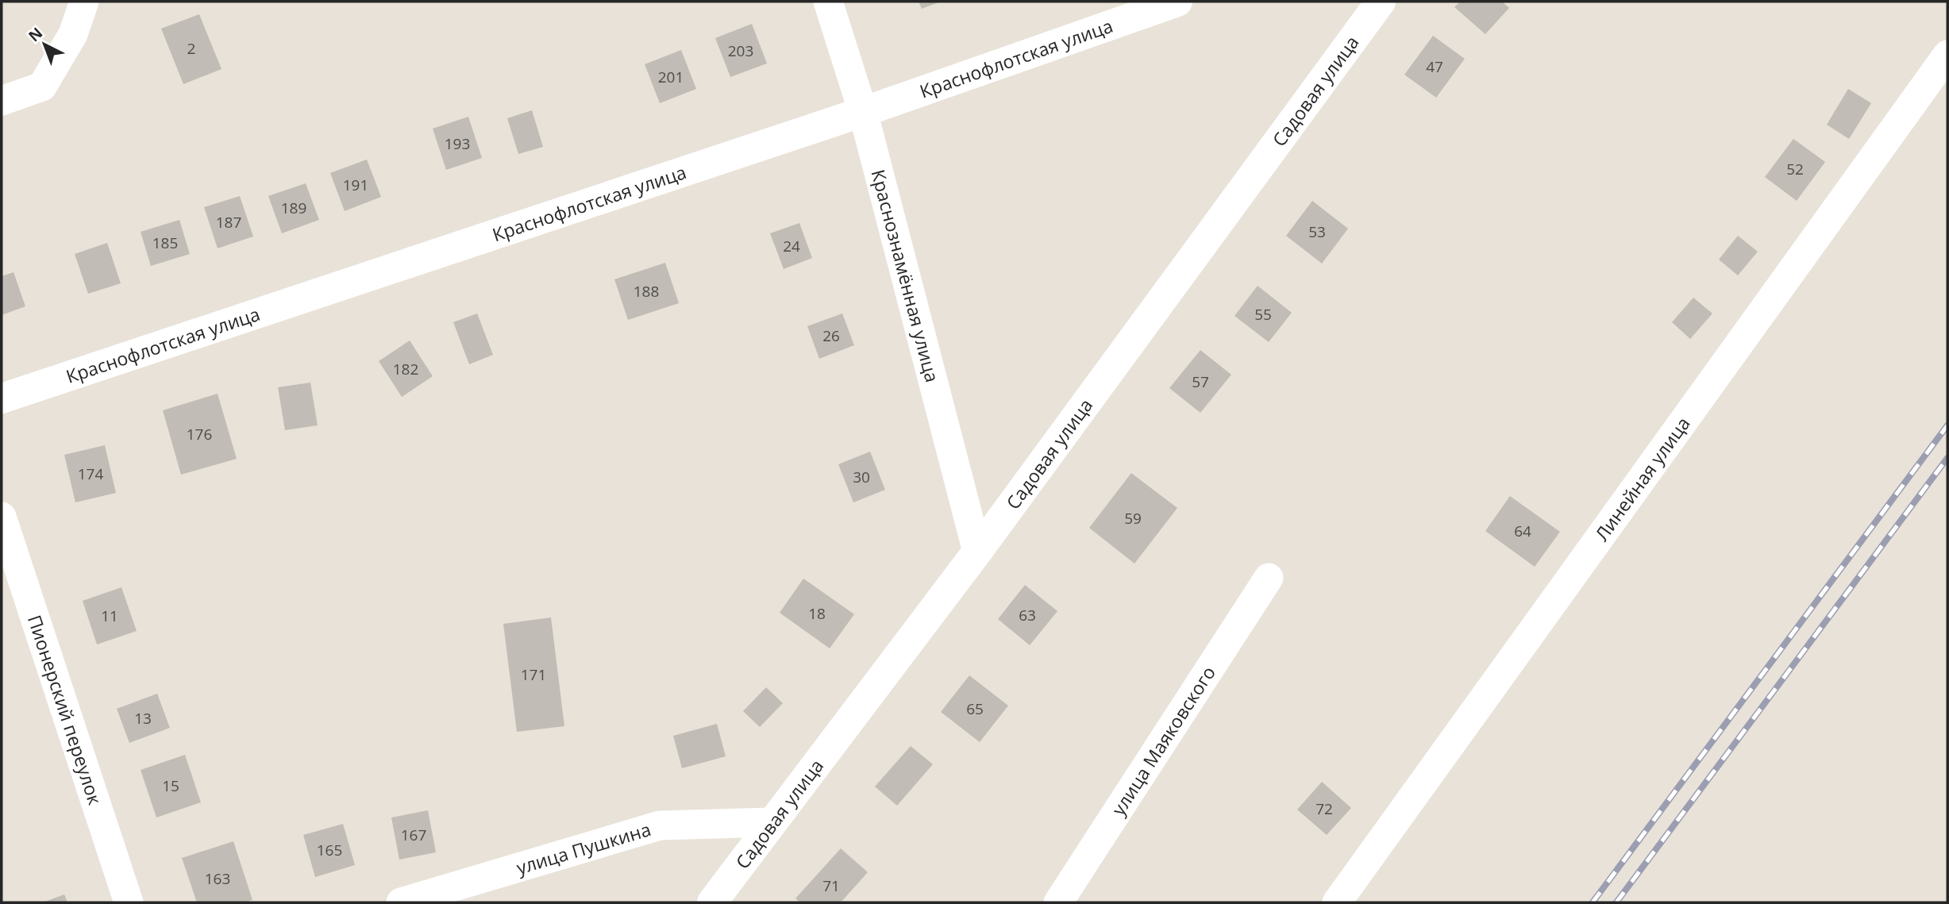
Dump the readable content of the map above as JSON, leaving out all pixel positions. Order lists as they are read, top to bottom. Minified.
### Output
{"streets":{"street":["Краснофлотская улица","Садовая улица","Краснознамённая улица","Линейная улица","Пионерский переулок","улица Маяковского","улица Пушкина"]},"crossings":[["Краснофлотская улица","Краснознамённая улица"],["Садовая улица","Краснознамённая улица"],["Садовая улица","улица Пушкина"]],"house_numbers":["2","203","47","201","193","52","191","189","187","53","185","24","188","55","26","182","57","176","174","30","59","64","18","63","11","171","65","13","15","72","167","165","163","71"],"north":"top left"}
